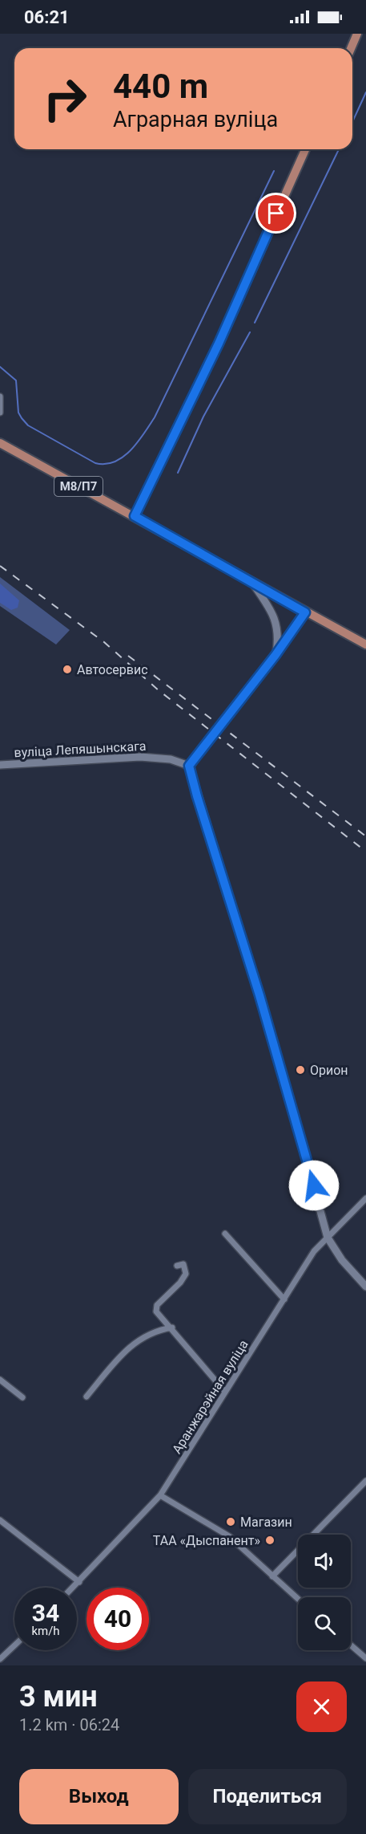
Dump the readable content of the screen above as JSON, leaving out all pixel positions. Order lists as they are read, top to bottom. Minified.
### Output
{"streets":{"main road":["М8/П7"],"street":["вуліца Лепяшынскага","Аранжарэйная вуліца"]},"places":["Автосервис","Орион","Магазин","ТАА «Дыспанент»"],"page":{"status":"06:21","turn":["440 m","Аграрная вуліца"],"speed":"34 km/h","limit":"40","heading":["3 мин","1.2 km · 06:24"],"buttons":["Выход","Поделиться"]}}
